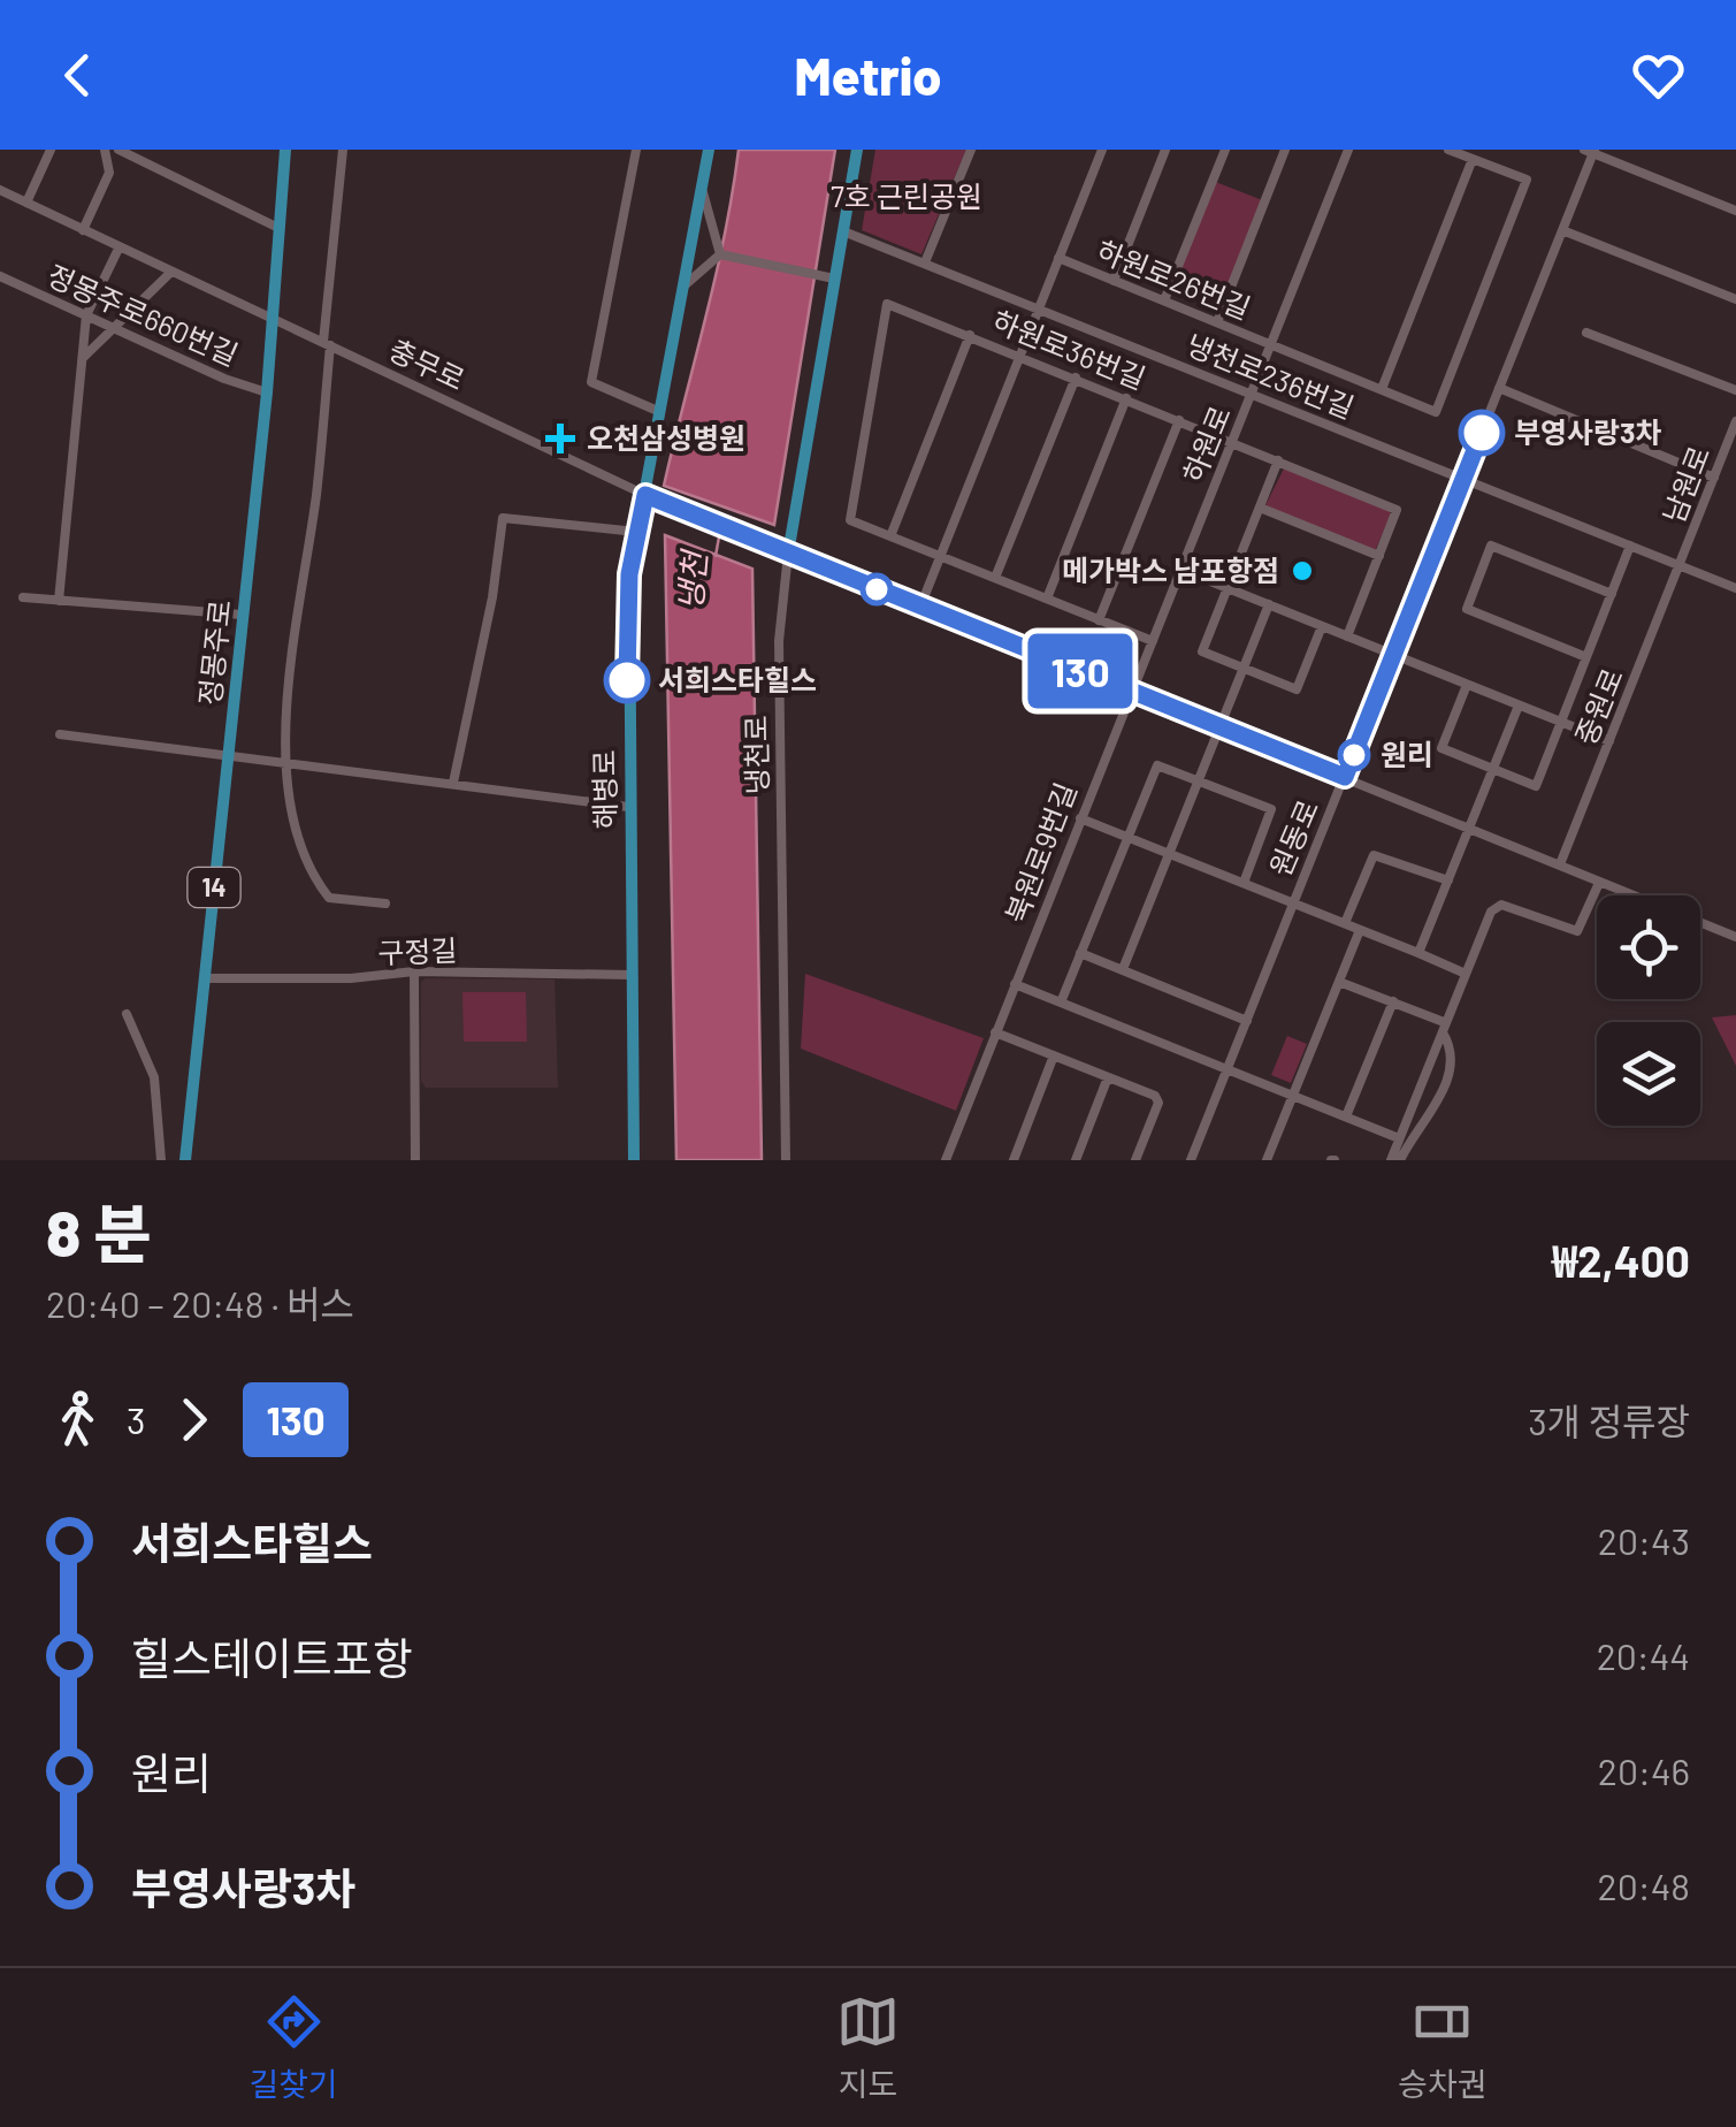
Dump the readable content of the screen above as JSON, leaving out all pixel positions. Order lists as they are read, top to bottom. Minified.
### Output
{"streets":{"main road":["정몽주로","냉천로","해병로","14"],"street":["하원로26번길","정몽주로660번길","하원로36번길","충무로","냉천로236번길","하원로","남원로","중원로","원동로","북원로9번길","구정길"]},"crossings":[["하원로26번길","하원로"],["정몽주로660번길","정몽주로"],["하원로36번길","하원로"],["충무로","정몽주로"],["충무로","냉천로"],["충무로","해병로"],["냉천로236번길","하원로"],["냉천로236번길","남원로"],["냉천로236번길","중원로"],["냉천로236번길","냉천로"],["냉천로236번길","원동로"],["하원로","북원로9번길"],["남원로","중원로"],["정몽주로","구정길"],["해병로","구정길"]],"water":["냉천"],"parks":["7호 근린공원"],"places":{"other":["부영사랑3차","메가박스 남포항점","서희스타힐스","원리"],"health":["오천삼성병원"]},"lines":["bus line 130"],"page":{"header":"Metrio","on_map":"130","heading":["8 분","20:40 – 20:48 · 버스","₩2,400"],"legs":["3","130","3개 정류장"],"list":[{"name":"서희스타힐스","value":"20:43"},{"name":"힐스테이트포항","value":"20:44"},{"name":"원리","value":"20:46"},{"name":"부영사랑3차","value":"20:48"}],"tabs":["길찾기","지도","승차권"]}}
